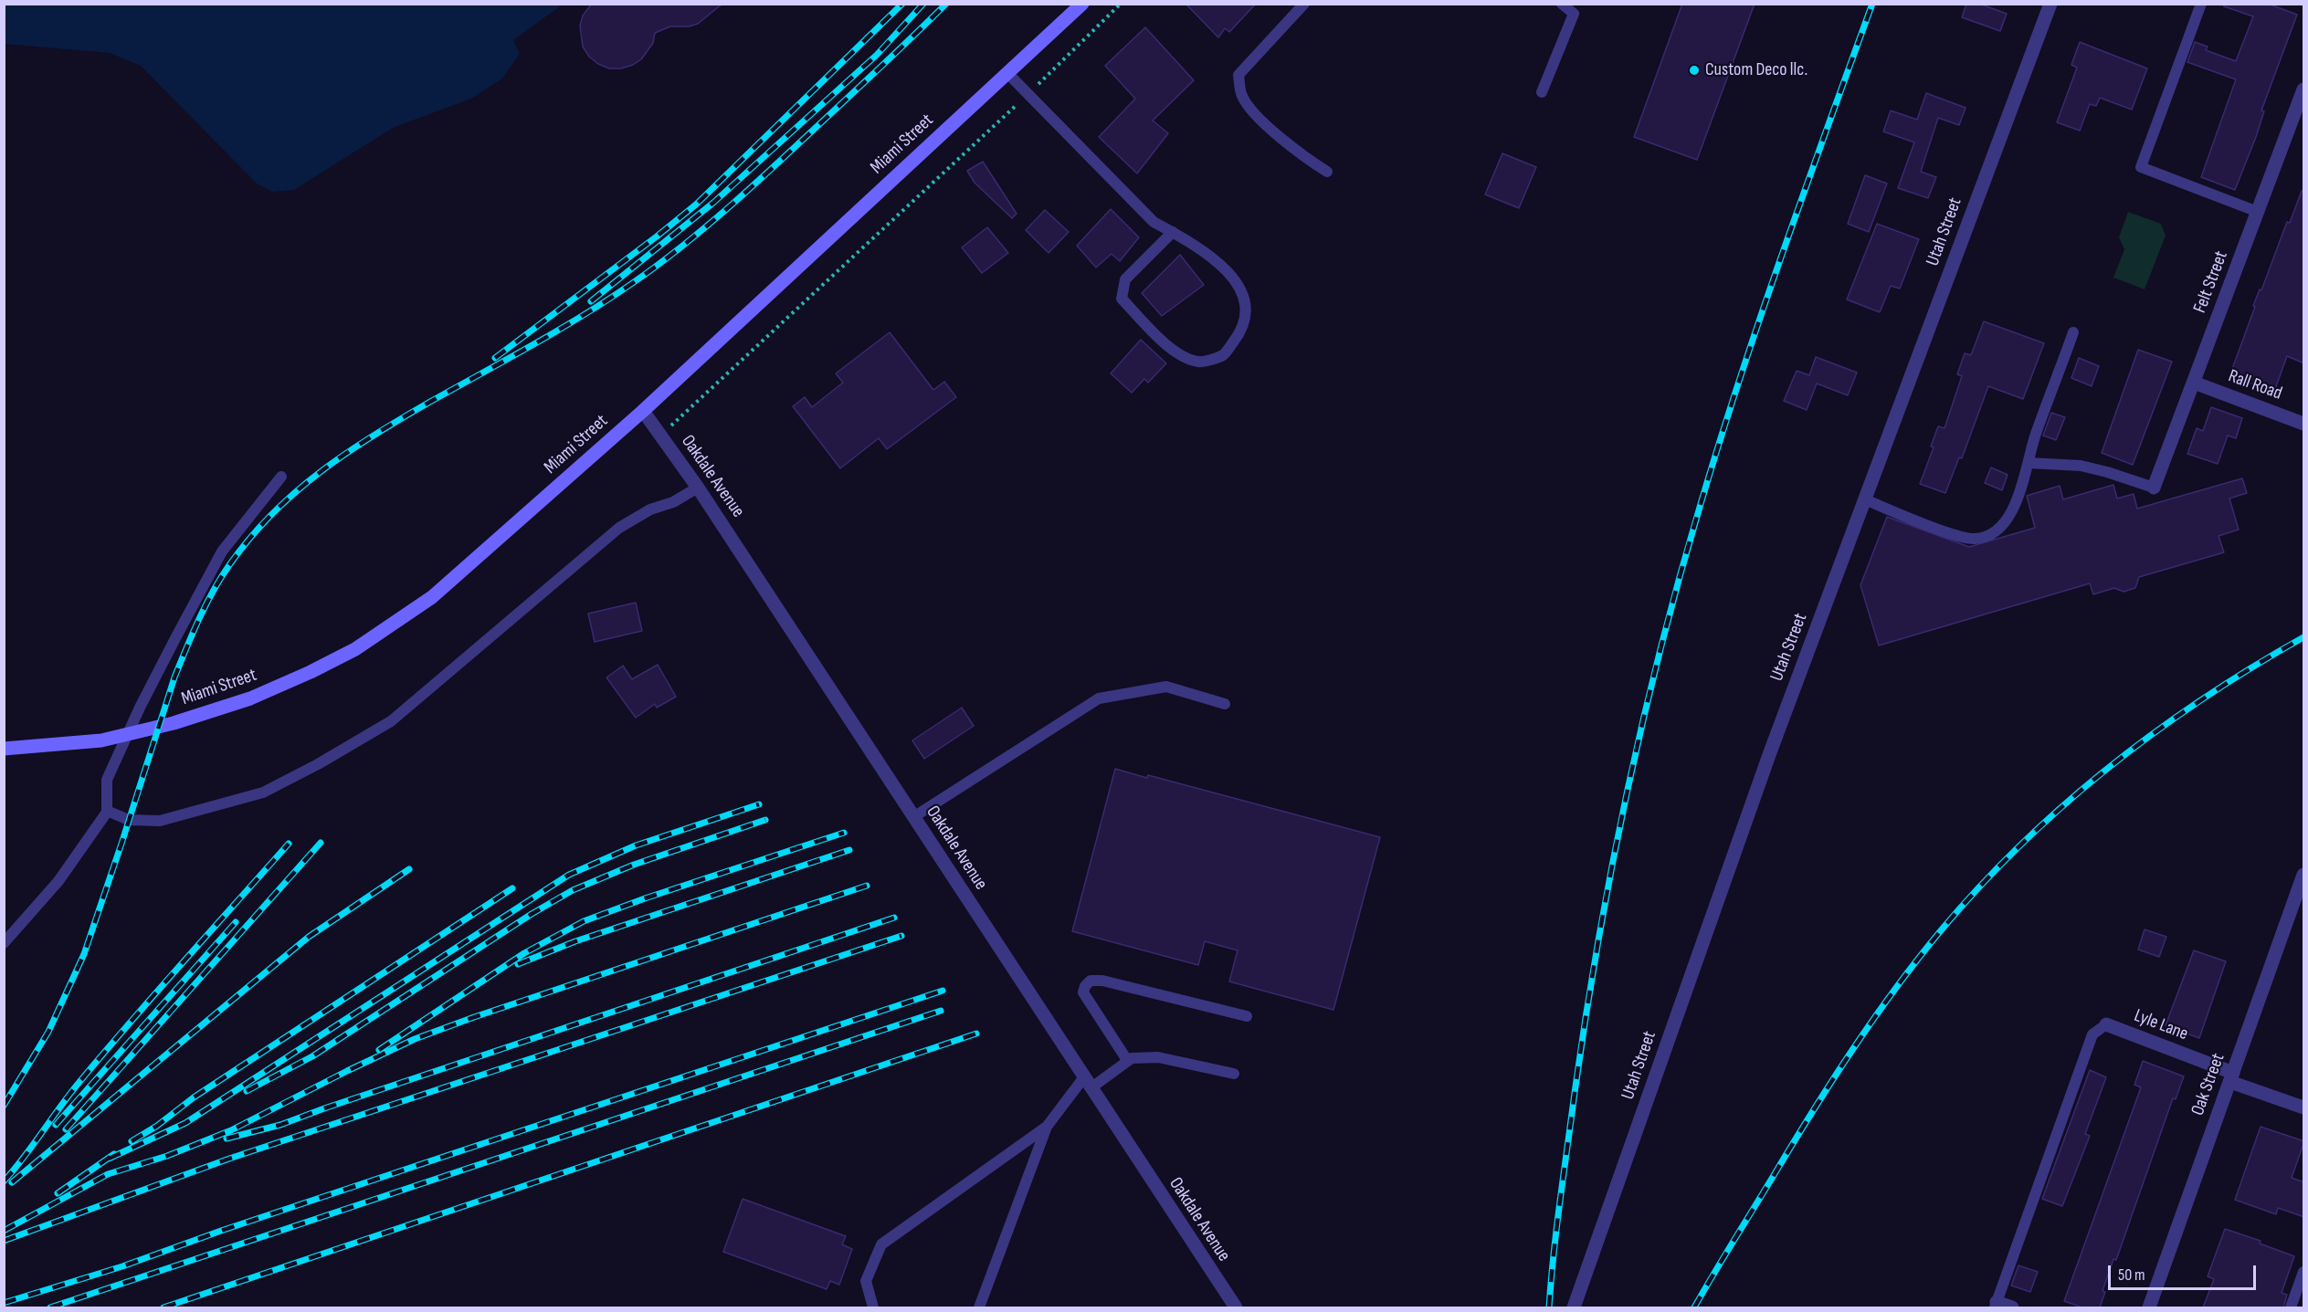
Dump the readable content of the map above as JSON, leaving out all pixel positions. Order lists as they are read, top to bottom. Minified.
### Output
{"streets":{"main road":["Miami Street"],"street":["Utah Street","Felt Street","Rall Road","Oakdale Avenue","Lyle Lane","Oak Street"]},"crossings":[["Miami Street","Oakdale Avenue"],["Felt Street","Rall Road"],["Lyle Lane","Oak Street"]],"places":["Custom Deco llc."],"scale_bar":"50 m"}
